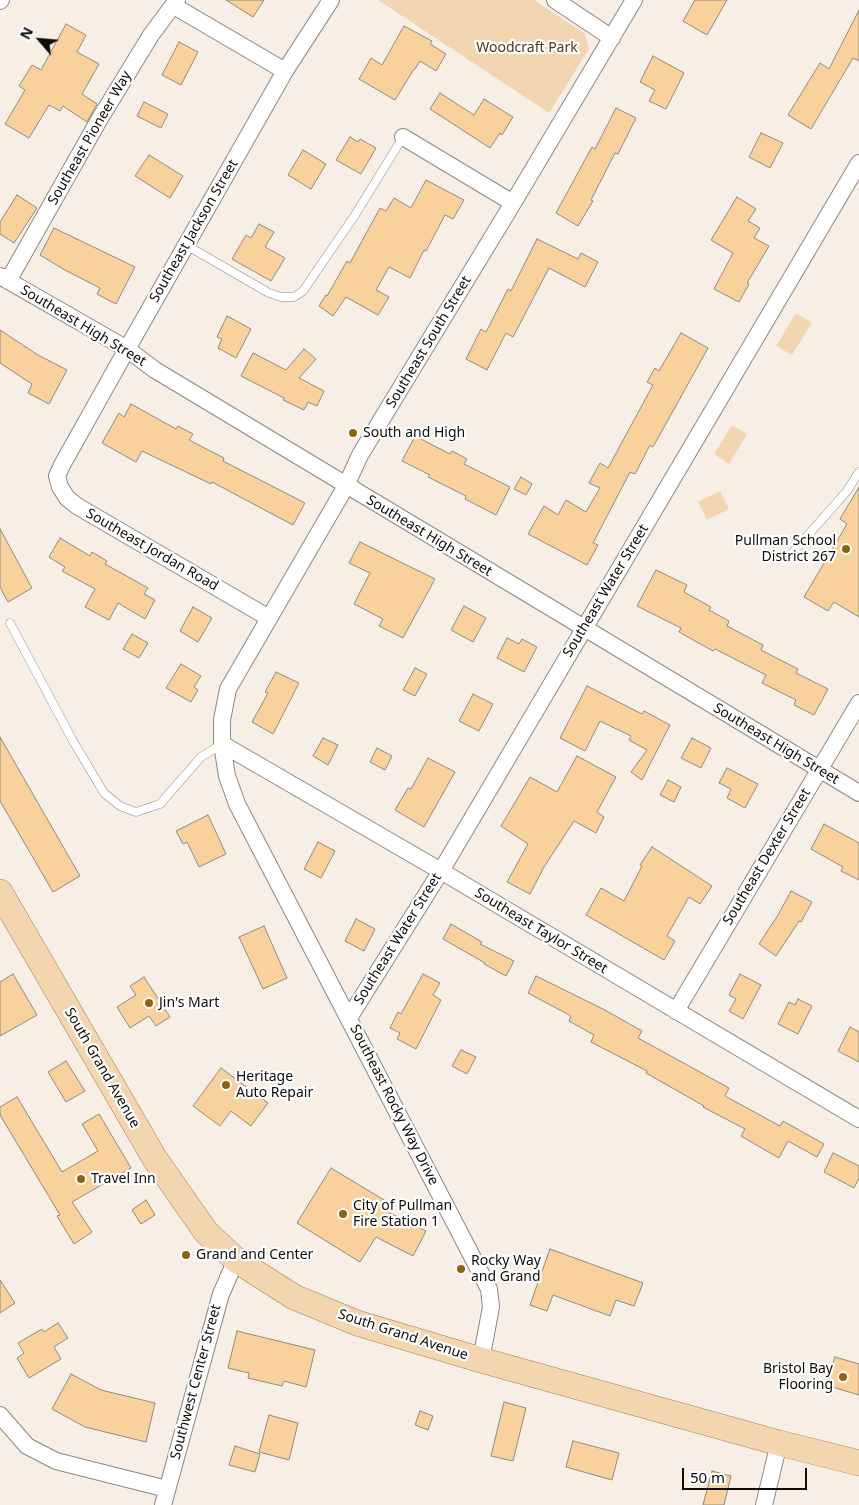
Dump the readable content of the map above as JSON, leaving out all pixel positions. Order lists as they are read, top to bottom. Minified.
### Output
{"streets":{"main road":["South Grand Avenue"],"street":["Southeast Pioneer Way","Southeast Jackson Street","Southeast High Street","Southeast South Street","Southeast Jordan Road","Southeast Water Street","Southeast Dexter Street","Southeast Taylor Street","Southeast Rocky Way Drive","Southwest Center Street"]},"crossings":[["Southeast Pioneer Way","Southeast High Street"],["Southeast Jackson Street","Southeast High Street"],["Southeast Jackson Street","Southeast Jordan Road"],["Southeast High Street","Southeast South Street"],["Southeast High Street","Southeast Water Street"],["Southeast High Street","Southeast Dexter Street"],["Southeast South Street","Southeast Jordan Road"],["Southeast South Street","Southeast Taylor Street"],["Southeast South Street","Southeast Rocky Way Drive"],["Southeast Water Street","Southeast Taylor Street"],["Southeast Water Street","Southeast Rocky Way Drive"],["Southeast Dexter Street","Southeast Taylor Street"],["South Grand Avenue","Southeast Rocky Way Drive"],["South Grand Avenue","Southwest Center Street"]],"parks":["Woodcraft Park"],"places":["South and High","Pullman School District 267","Jin's Mart","Heritage Auto Repair","Travel Inn","City of Pullman Fire Station 1","Grand and Center","Rocky Way and Grand","Bristol Bay Flooring"],"scale_bar":"50 m","north":"top left"}
